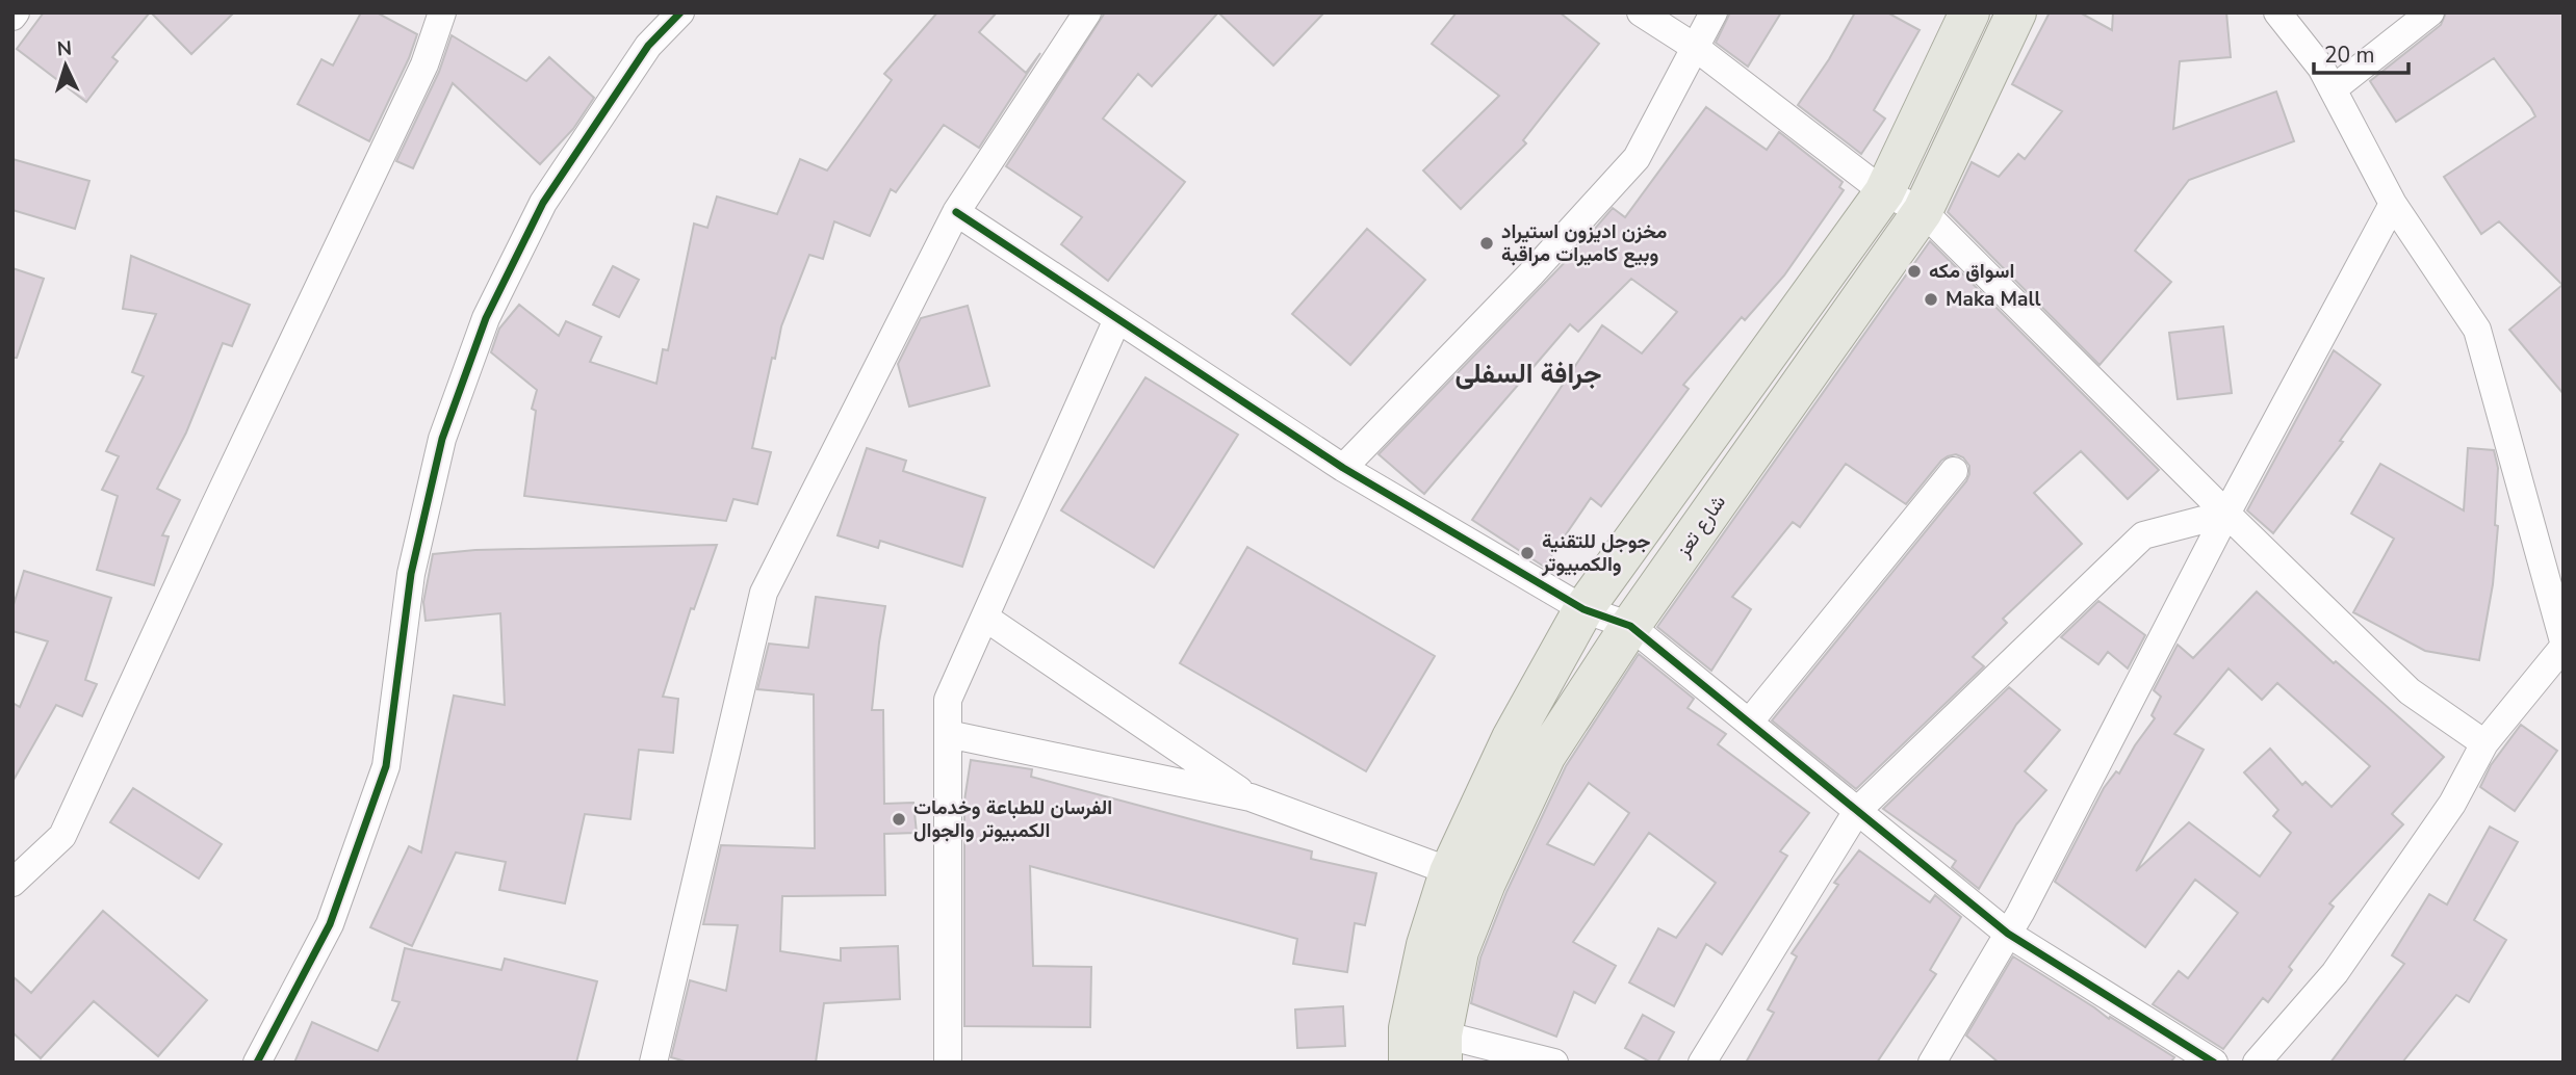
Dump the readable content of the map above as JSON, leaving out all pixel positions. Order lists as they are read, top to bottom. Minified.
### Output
{"streets":{"main road":["شارع تعز"]},"districts":["جرافة السفلى"],"places":["مخزن اديزون استيراد وبيع كاميرات مراقبة","اسواق مكه","Maka Mall","جوجل للتقنية والكمبيوتر","الفرسان للطباعة وخدمات الكمبيوتر والجوال"],"scale_bar":"20 m","north":"top"}
